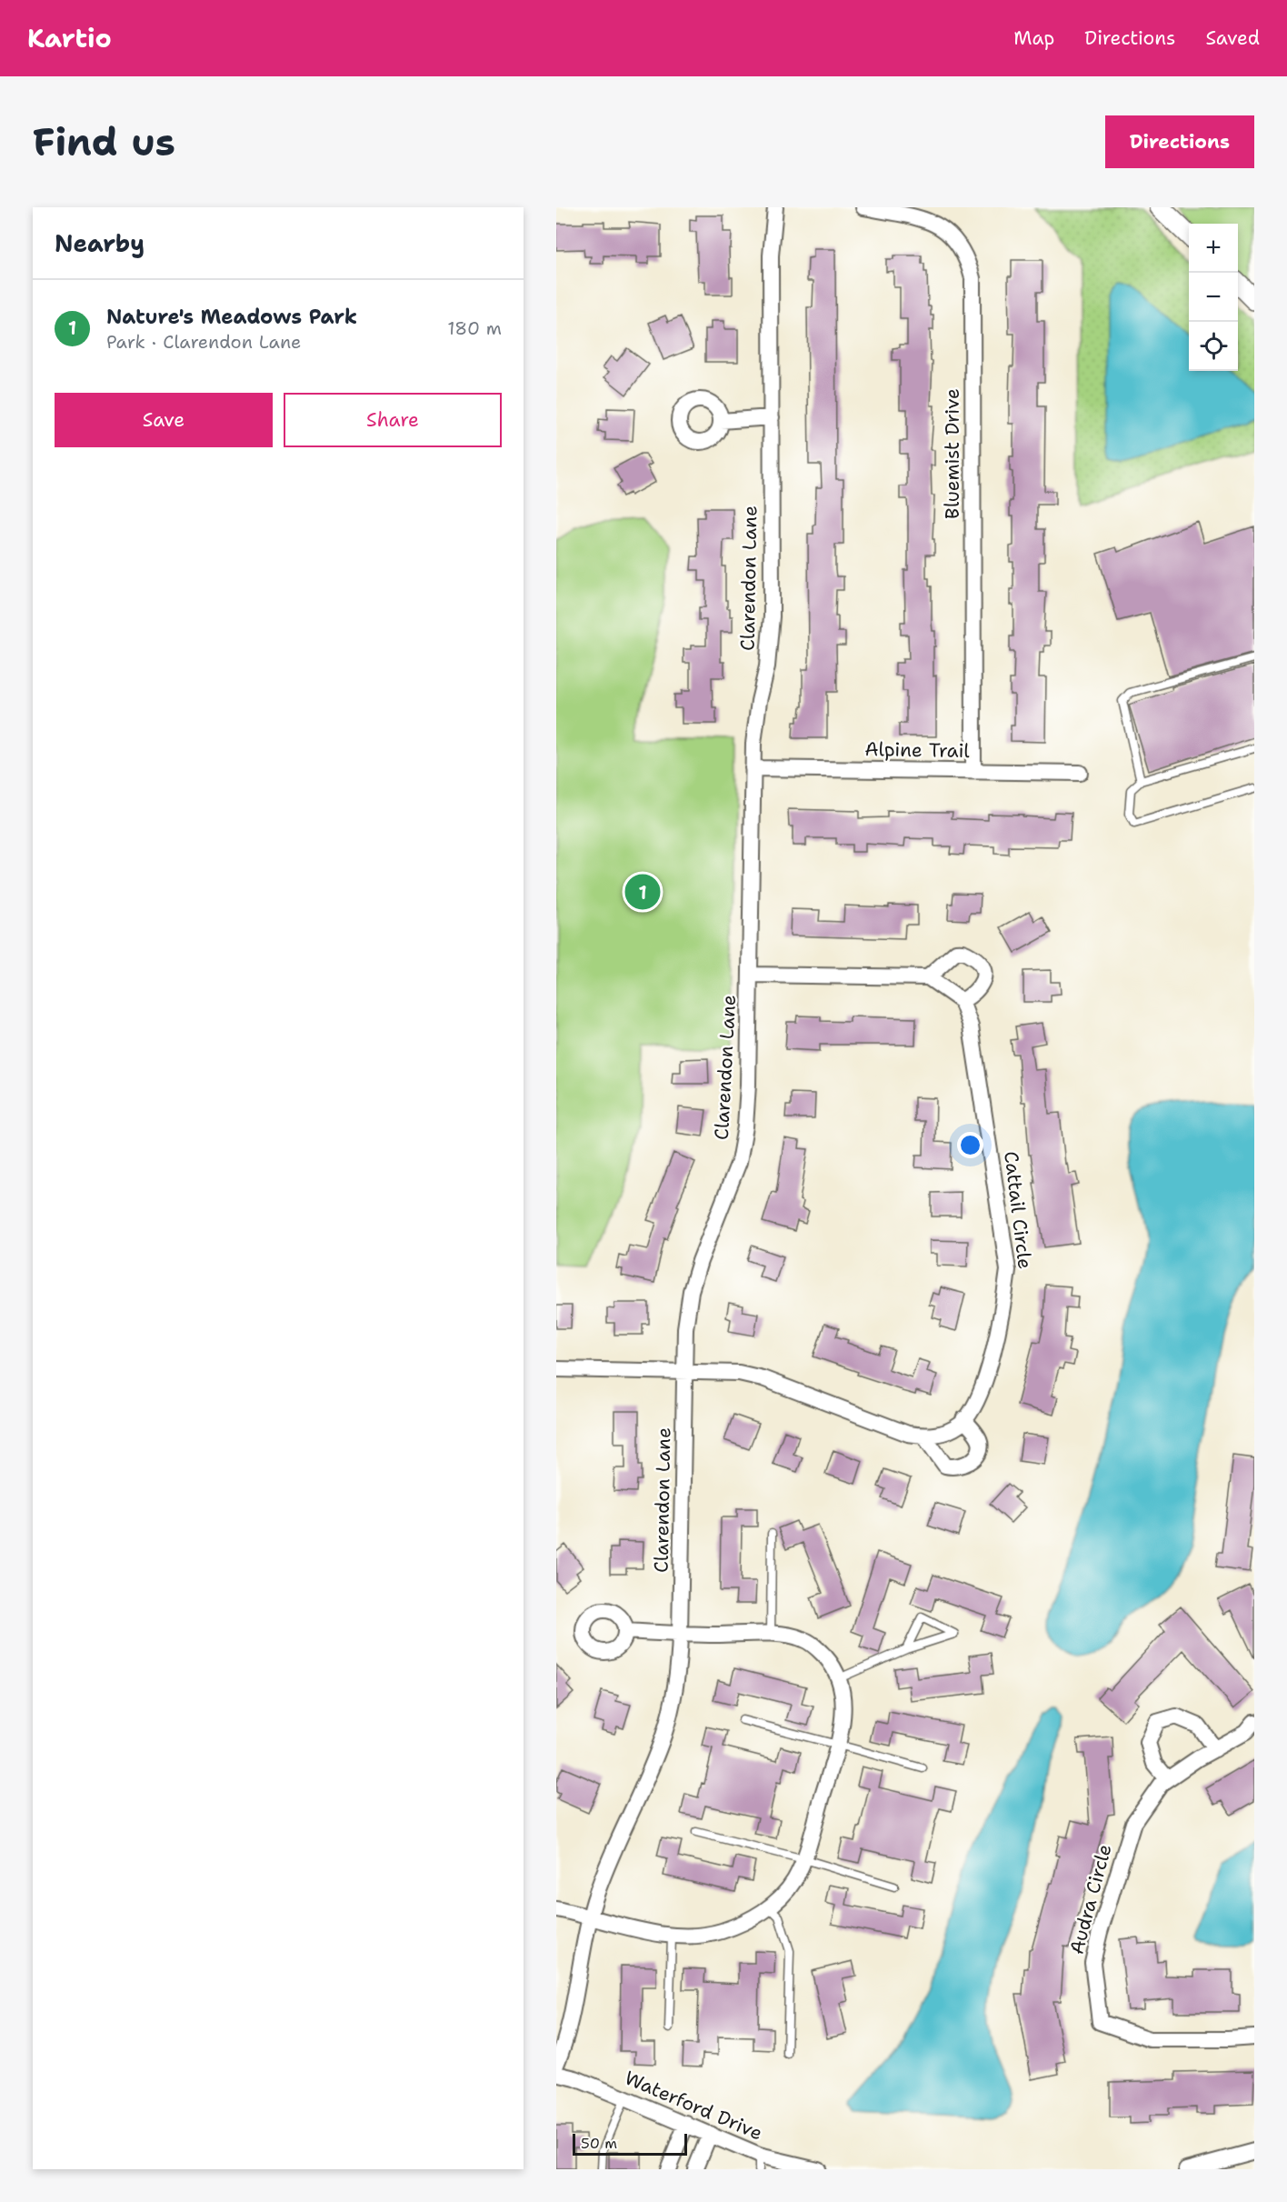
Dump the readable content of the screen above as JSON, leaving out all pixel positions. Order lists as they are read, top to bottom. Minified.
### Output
{"streets":{"street":["Bluemist Drive","Clarendon Lane","Alpine Trail","Cattail Circle","Audra Circle","Waterford Drive"]},"crossings":[["Bluemist Drive","Alpine Trail"],["Clarendon Lane","Alpine Trail"],["Clarendon Lane","Cattail Circle"]],"scale_bar":"50 m","page":{"header":"Kartio","nav":["Map","Directions","Saved"],"buttons":["Directions",["Save","Share"]],"title":"Find us","heading":"Nearby","map_buttons":["+","−"],"list":[{"mark":"1","name":"Nature's Meadows Park","note":"Park · Clarendon Lane","value":"180 m"}],"pins":"1","scale":"50 m"}}
